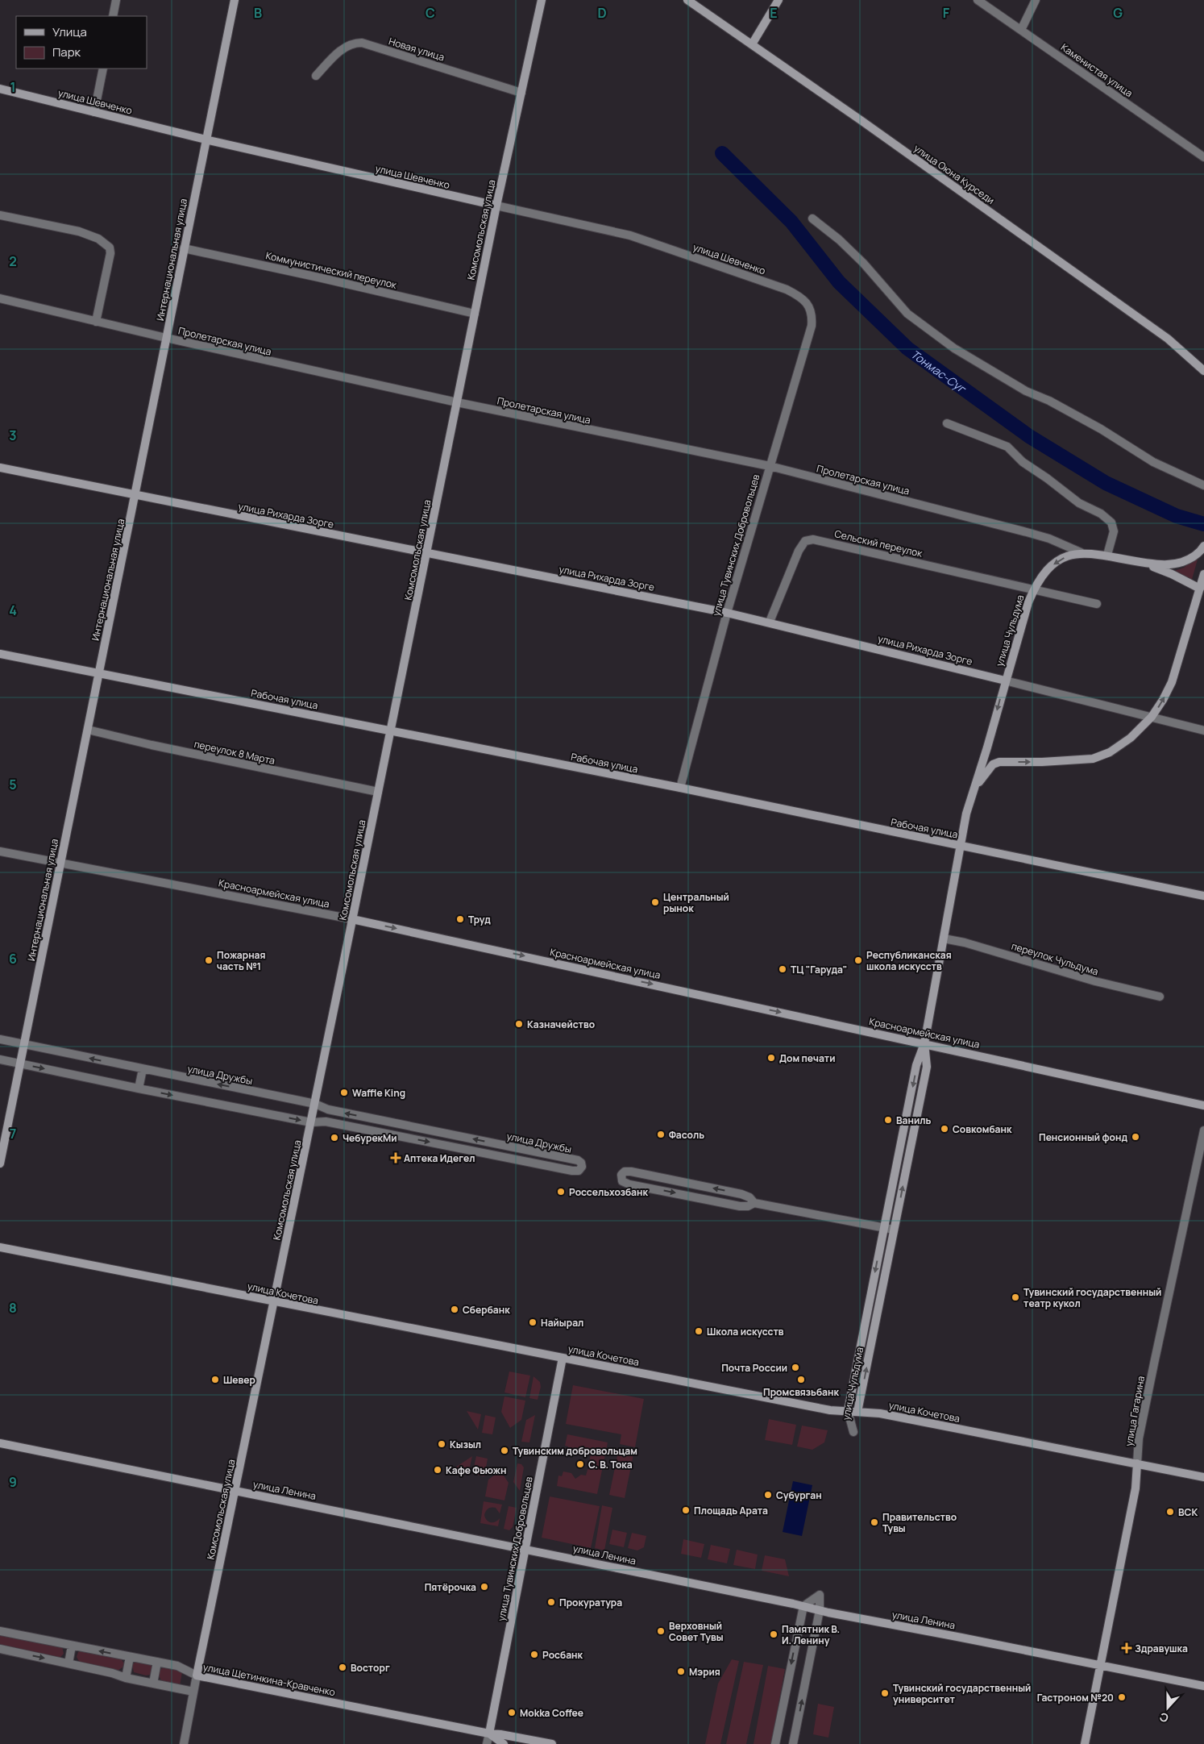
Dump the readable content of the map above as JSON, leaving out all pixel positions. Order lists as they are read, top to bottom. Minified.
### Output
{"streets":{"street":["Новая улица","Каменистая улица","улица Шевченко","улица Оюна Курседи","Комсомольская улица","Интернациональная улица","Коммунистический переулок","Пролетарская улица","улица Рихарда Зорге","Сельский переулок","улица Тувинских Добровольцев","улица Чульдума","Рабочая улица","переулок 8 Марта","Красноармейская улица","переулок Чульдума","улица Дружбы","улица Кочетова","улица Гагарина","улица Ленина","улица Щетинкина-Кравченко"]},"crossings":[["Новая улица","Комсомольская улица"],["улица Шевченко","Комсомольская улица"],["улица Шевченко","Интернациональная улица"],["улица Шевченко","улица Тувинских Добровольцев"],["Комсомольская улица","Коммунистический переулок"],["Комсомольская улица","Пролетарская улица"],["Комсомольская улица","улица Рихарда Зорге"],["Комсомольская улица","Рабочая улица"],["Комсомольская улица","переулок 8 Марта"],["Комсомольская улица","Красноармейская улица"],["Комсомольская улица","улица Дружбы"],["Комсомольская улица","улица Кочетова"],["Комсомольская улица","улица Ленина"],["Комсомольская улица","улица Щетинкина-Кравченко"],["Интернациональная улица","Коммунистический переулок"],["Интернациональная улица","Пролетарская улица"],["Интернациональная улица","улица Рихарда Зорге"],["Интернациональная улица","Рабочая улица"],["Интернациональная улица","переулок 8 Марта"],["Интернациональная улица","Красноармейская улица"],["Интернациональная улица","улица Дружбы"],["Пролетарская улица","улица Тувинских Добровольцев"],["Пролетарская улица","улица Чульдума"],["улица Рихарда Зорге","Сельский переулок"],["улица Рихарда Зорге","улица Тувинских Добровольцев"],["улица Рихарда Зорге","улица Чульдума"],["Сельский переулок","улица Чульдума"],["улица Тувинских Добровольцев","Рабочая улица"],["улица Тувинских Добровольцев","улица Кочетова"],["улица Тувинских Добровольцев","улица Ленина"],["улица Тувинских Добровольцев","улица Щетинкина-Кравченко"],["улица Чульдума","Рабочая улица"],["улица Чульдума","Красноармейская улица"],["улица Чульдума","переулок Чульдума"],["улица Чульдума","улица Кочетова"],["улица Кочетова","улица Гагарина"],["улица Гагарина","улица Ленина"]],"one_way":["Красноармейская улица"],"water":["Тонмас-Суг"],"places":{"other":["Центральный рынок","Труд","Пожарная часть №1","Республиканская школа искусств","ТЦ \"Гаруда\"","Казначейство","Дом печати","Waffle King","Ваниль","Совкомбанк","Фасоль","Пенсионный фонд","ЧебурекМи","Россельхозбанк","Тувинский государственный театр кукол","Сбербанк","Найырал","Школа искусств","Почта России","Шевер","Промсвязьбанк","Кызыл","Тувинским добровольцам","С. В. Тока","Кафе Фьюжн","Субурган","Площадь Арата","ВСК","Правительство Тувы","Пятёрочка","Прокуратура","Верховный Совет Тувы","Памятник В. И. Ленину","Росбанк","Восторг","Мэрия","Тувинский государственный университет","Гастроном №20","Mokka Coffee"],"health":["Аптека Идегел","Здравушка"]},"legend":["Улица","Парк"],"north":"bottom","grid":{"columns":["B","C","D","E","F","G"],"rows":["1","2","3","4","5","6","7","8","9"]}}
